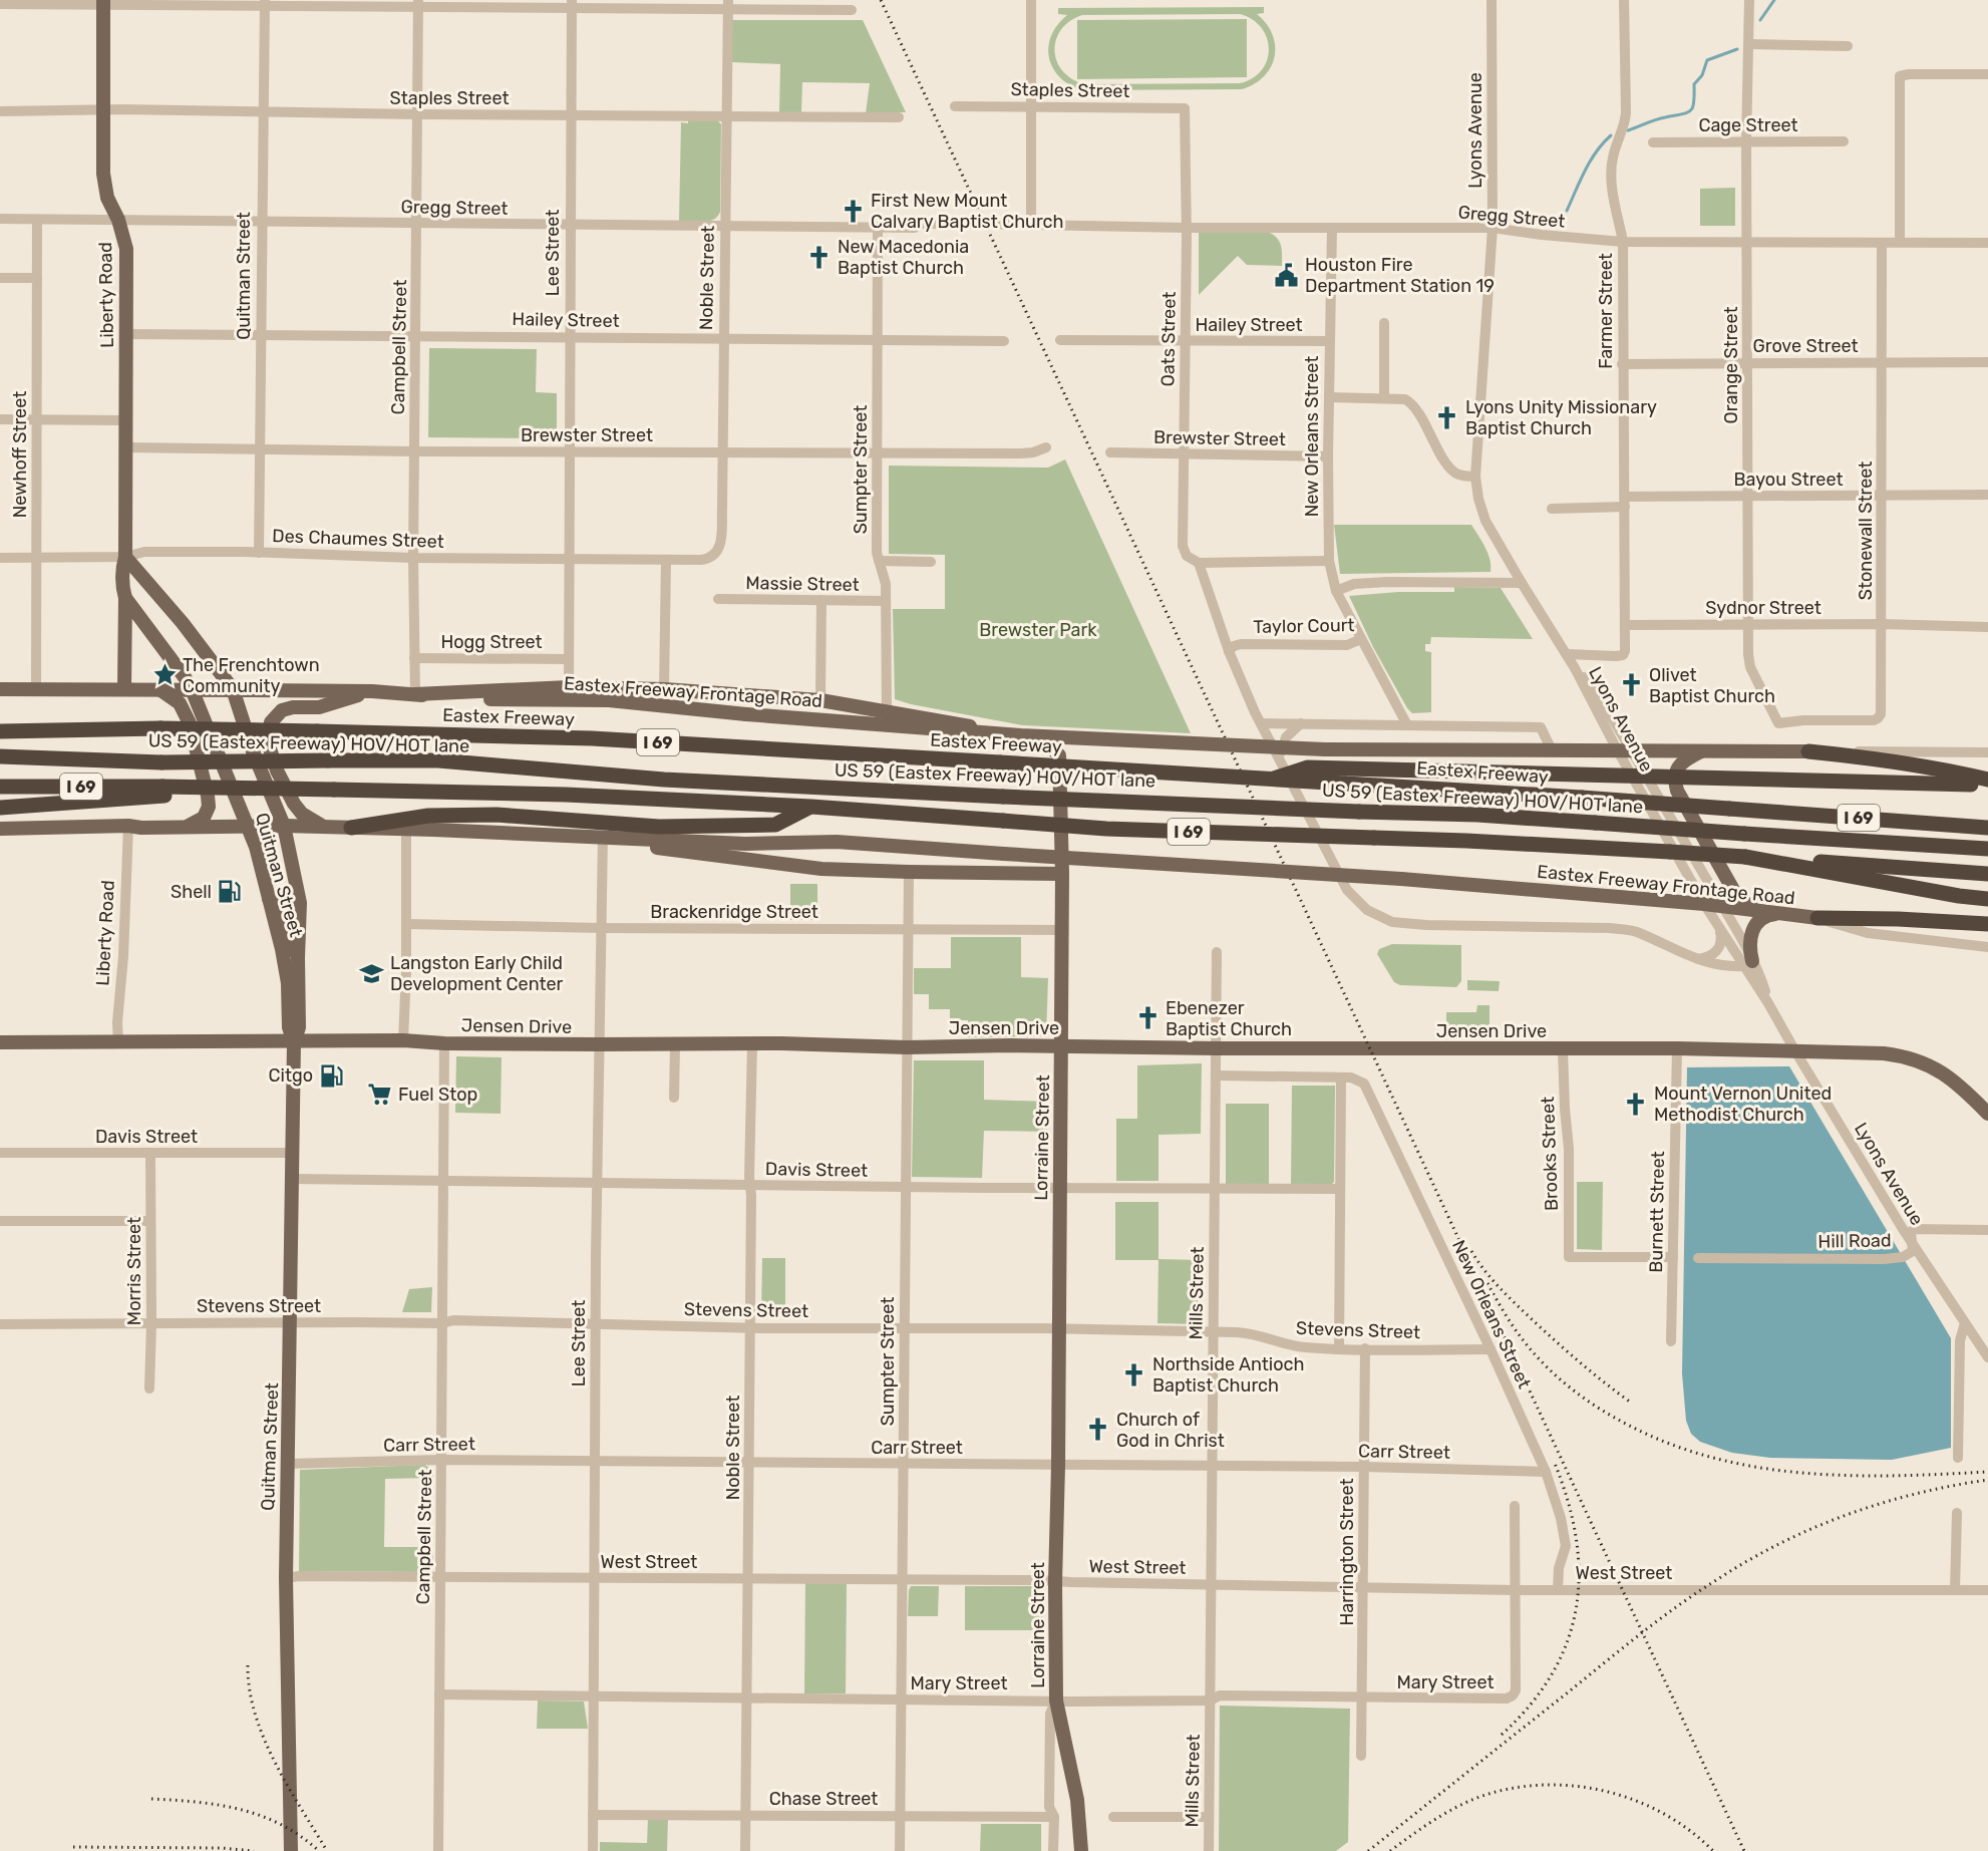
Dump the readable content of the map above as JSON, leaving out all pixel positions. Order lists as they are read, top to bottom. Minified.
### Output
{"streets":{"highway":["Eastex Freeway","I 69","US 59 (Eastex Freeway) HOV/HOT lane"],"main road":["Quitman Street","Liberty Road","Eastex Freeway Frontage Road","Jensen Drive","Lorraine Street"],"street":["Staples Street","Cage Street","Lyons Avenue","Gregg Street","Lee Street","Noble Street","Farmer Street","Hailey Street","Oats Street","Grove Street","Campbell Street","Orange Street","Brewster Street","New Orleans Street","Newhoff Street","Sumpter Street","Bayou Street","Stonewall Street","Des Chaumes Street","Massie Street","Sydnor Street","Taylor Court","Hogg Street","Brackenridge Street","Davis Street","Brooks Street","Burnett Street","Hill Road","Morris Street","Mills Street","Stevens Street","Carr Street","Harrington Street","West Street","Mary Street","Chase Street"]},"crossings":[["Staples Street","Lee Street"],["Staples Street","Quitman Street"],["Staples Street","Noble Street"],["Staples Street","Liberty Road"],["Staples Street","Oats Street"],["Staples Street","Campbell Street"],["Cage Street","Orange Street"],["Lyons Avenue","Gregg Street"],["Lyons Avenue","Eastex Freeway Frontage Road"],["Lyons Avenue","Jensen Drive"],["Lyons Avenue","Hill Road"],["Gregg Street","Lee Street"],["Gregg Street","Quitman Street"],["Gregg Street","Noble Street"],["Gregg Street","Liberty Road"],["Gregg Street","Farmer Street"],["Gregg Street","Oats Street"],["Gregg Street","Campbell Street"],["Gregg Street","Orange Street"],["Gregg Street","New Orleans Street"],["Gregg Street","Newhoff Street"],["Gregg Street","Sumpter Street"],["Gregg Street","Stonewall Street"],["Lee Street","Hailey Street"],["Lee Street","Brewster Street"],["Lee Street","Des Chaumes Street"],["Lee Street","Hogg Street"],["Lee Street","Eastex Freeway Frontage Road"],["Lee Street","Brackenridge Street"],["Lee Street","Jensen Drive"],["Lee Street","Davis Street"],["Lee Street","Stevens Street"],["Lee Street","Carr Street"],["Lee Street","West Street"],["Lee Street","Mary Street"],["Lee Street","Chase Street"],["Quitman Street","Hailey Street"],["Quitman Street","Brewster Street"],["Quitman Street","Des Chaumes Street"],["Quitman Street","Eastex Freeway Frontage Road"],["Quitman Street","Jensen Drive"],["Quitman Street","Davis Street"],["Quitman Street","Stevens Street"],["Quitman Street","Carr Street"],["Quitman Street","West Street"],["Noble Street","Hailey Street"],["Noble Street","Brewster Street"],["Noble Street","Des Chaumes Street"],["Noble Street","Jensen Drive"],["Noble Street","Davis Street"],["Noble Street","Stevens Street"],["Noble Street","Carr Street"],["Noble Street","West Street"],["Noble Street","Mary Street"],["Noble Street","Chase Street"],["Liberty Road","Hailey Street"],["Liberty Road","Brewster Street"],["Liberty Road","Des Chaumes Street"],["Liberty Road","Eastex Freeway Frontage Road"],["Liberty Road","Jensen Drive"],["Farmer Street","Grove Street"],["Farmer Street","Bayou Street"],["Farmer Street","Sydnor Street"],["Hailey Street","Oats Street"],["Hailey Street","Campbell Street"],["Hailey Street","New Orleans Street"],["Hailey Street","Sumpter Street"],["Oats Street","Brewster Street"],["Grove Street","Orange Street"],["Grove Street","Stonewall Street"],["Campbell Street","Brewster Street"],["Campbell Street","Des Chaumes Street"],["Campbell Street","Hogg Street"],["Campbell Street","Eastex Freeway Frontage Road"],["Campbell Street","Jensen Drive"],["Campbell Street","Davis Street"],["Campbell Street","Stevens Street"],["Campbell Street","Carr Street"],["Campbell Street","West Street"],["Campbell Street","Mary Street"],["Orange Street","Bayou Street"],["Orange Street","Stonewall Street"],["Orange Street","Sydnor Street"],["Brewster Street","New Orleans Street"],["Brewster Street","Sumpter Street"],["New Orleans Street","Taylor Court"],["New Orleans Street","Stevens Street"],["New Orleans Street","Carr Street"],["New Orleans Street","West Street"],["Newhoff Street","Des Chaumes Street"],["Newhoff Street","Eastex Freeway Frontage Road"],["Sumpter Street","Massie Street"],["Sumpter Street","Brackenridge Street"],["Sumpter Street","Jensen Drive"],["Sumpter Street","Davis Street"],["Sumpter Street","Lorraine Street"],["Sumpter Street","Stevens Street"],["Sumpter Street","Carr Street"],["Sumpter Street","West Street"],["Sumpter Street","Mary Street"],["Sumpter Street","Chase Street"],["Bayou Street","Stonewall Street"],["Stonewall Street","Sydnor Street"],["I 69","US 59 (Eastex Freeway) HOV/HOT lane"],["Brackenridge Street","Lorraine Street"],["Jensen Drive","Lorraine Street"],["Jensen Drive","Brooks Street"],["Jensen Drive","Burnett Street"],["Jensen Drive","Mills Street"],["Davis Street","Lorraine Street"],["Davis Street","Morris Street"],["Davis Street","Mills Street"],["Lorraine Street","Stevens Street"],["Lorraine Street","Carr Street"],["Lorraine Street","West Street"],["Lorraine Street","Mary Street"],["Lorraine Street","Chase Street"],["Brooks Street","Burnett Street"],["Morris Street","Stevens Street"],["Mills Street","Stevens Street"],["Mills Street","Carr Street"],["Mills Street","West Street"],["Mills Street","Mary Street"],["Stevens Street","Harrington Street"],["Carr Street","Harrington Street"],["Harrington Street","West Street"],["Harrington Street","Mary Street"],["West Street","Mary Street"]],"parks":["Brewster Park"],"places":{"church":["First New Mount Calvary Baptist Church","New Macedonia Baptist Church","Lyons Unity Missionary Baptist Church","Olivet Baptist Church","Ebenezer Baptist Church","Mount Vernon United Methodist Church","Northside Antioch Baptist Church","Church of God in Christ"],"public building":["Houston Fire Department Station 19"],"place":["The Frenchtown Community"],"fuel station":["Shell","Citgo"],"school or university":["Langston Early Child Development Center"],"supermarket":["Fuel Stop"]}}
